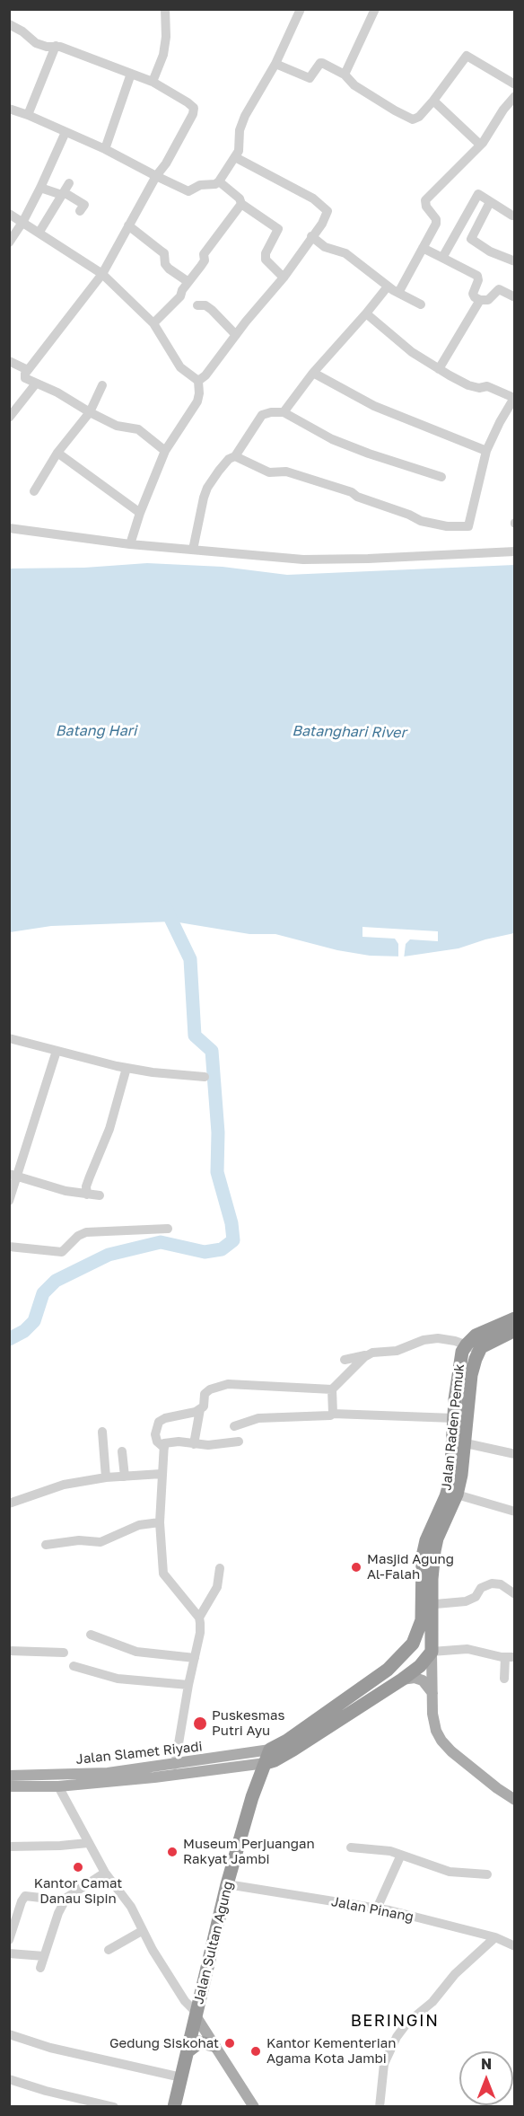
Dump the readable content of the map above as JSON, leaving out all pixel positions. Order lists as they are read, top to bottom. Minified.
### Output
{"streets":{"highway":["Jalan Raden Pemuk","Jalan Sultan Agung"],"main road":["Jalan Slamet Riyadi"],"street":["Jalan Pinang"]},"crossings":[["Jalan Slamet Riyadi","Jalan Sultan Agung"],["Jalan Pinang","Jalan Sultan Agung"]],"districts":["BERINGIN"],"water":["Batang Hari","Batanghari River"],"places":["Masjid Agung Al-Falah","Puskesmas Putri Ayu","Museum Perjuangan Rakyat Jambi","Kantor Camat Danau Sipin","Gedung Siskohat","Kantor Kementerian Agama Kota Jambi"],"north":"top"}
